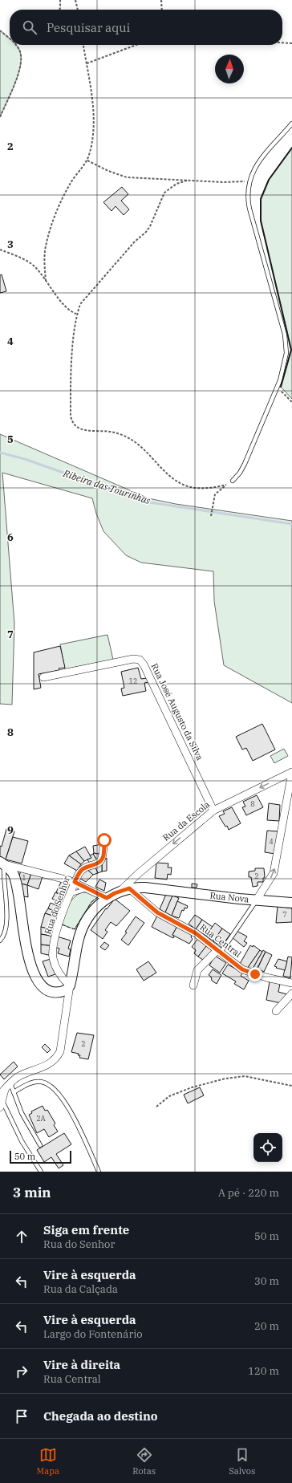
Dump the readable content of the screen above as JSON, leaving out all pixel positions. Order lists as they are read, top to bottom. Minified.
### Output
{"streets":{"street":["Rua José Augusto da Silva","Rua da Escola","Rua Nova","Rua do Senhor","Rua Central"]},"crossings":[["Rua José Augusto da Silva","Rua da Escola"],["Rua da Escola","Rua Nova"],["Rua Nova","Rua do Senhor"],["Rua Nova","Rua Central"]],"water":["Ribeira das Tourinhas"],"house_numbers":["12","8","4","2","1","7","2","2A"],"scale_bar":"50 m","north":"top","page":{"search":"Pesquisar aqui","scale":"50 m","heading":["3 min","A pé · 220 m"],"list":[["Siga em frente","Rua do Senhor","50 m"],["Vire à esquerda","Rua da Calçada","30 m"],["Vire à esquerda","Largo do Fontenário","20 m"],["Vire à direita","Rua Central","120 m"],"Chegada ao destino"],"nav":["Mapa","Rotas","Salvos"]},"grid":{"rows":["2","3","4","5","6","7","8","9"]}}
